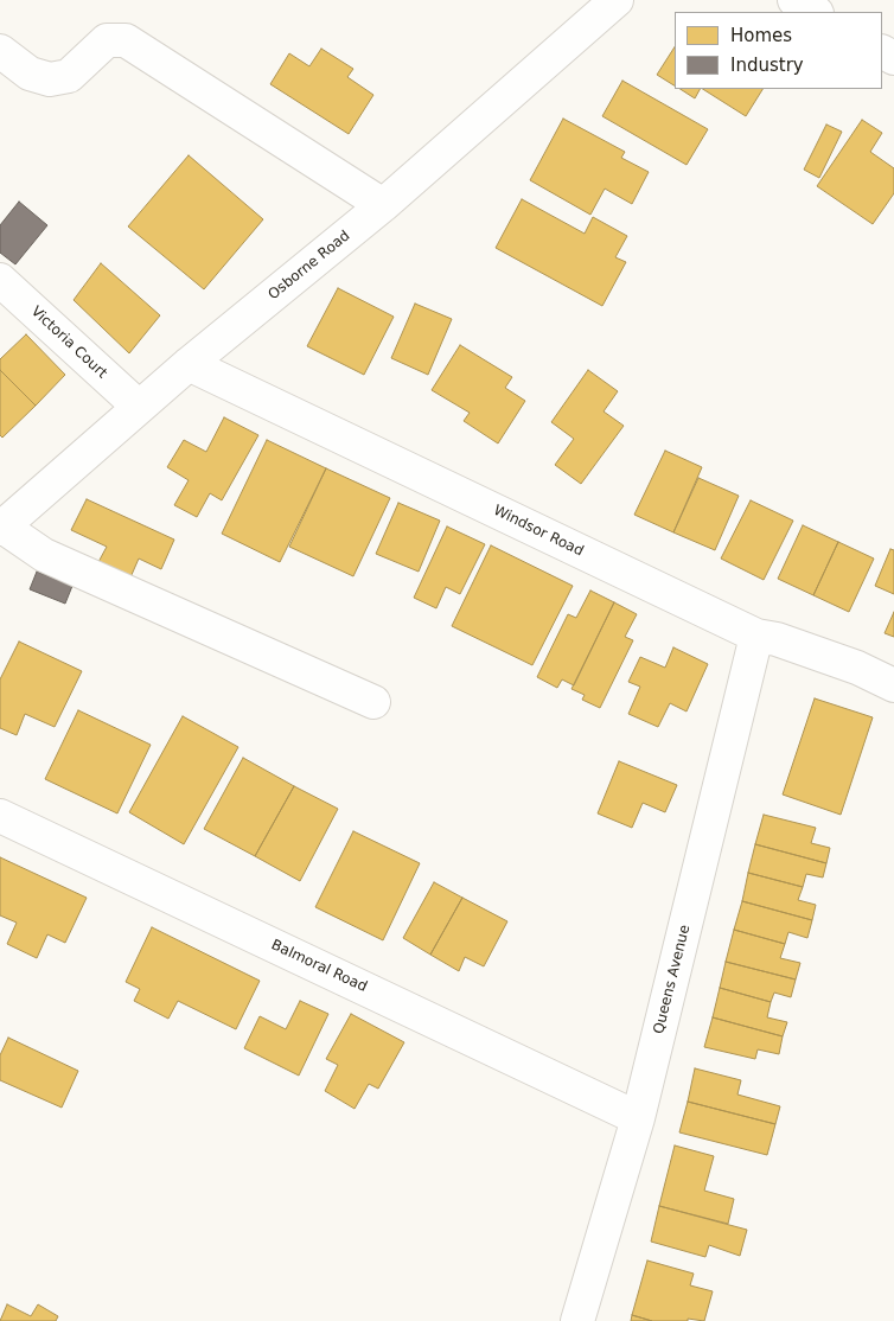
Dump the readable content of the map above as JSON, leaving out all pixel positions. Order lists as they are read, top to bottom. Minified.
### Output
{"streets":{"street":["Osborne Road","Victoria Court","Windsor Road","Balmoral Road","Queens Avenue"]},"crossings":[["Osborne Road","Victoria Court"],["Osborne Road","Windsor Road"],["Windsor Road","Queens Avenue"],["Balmoral Road","Queens Avenue"]],"legend":["Homes","Industry"]}
